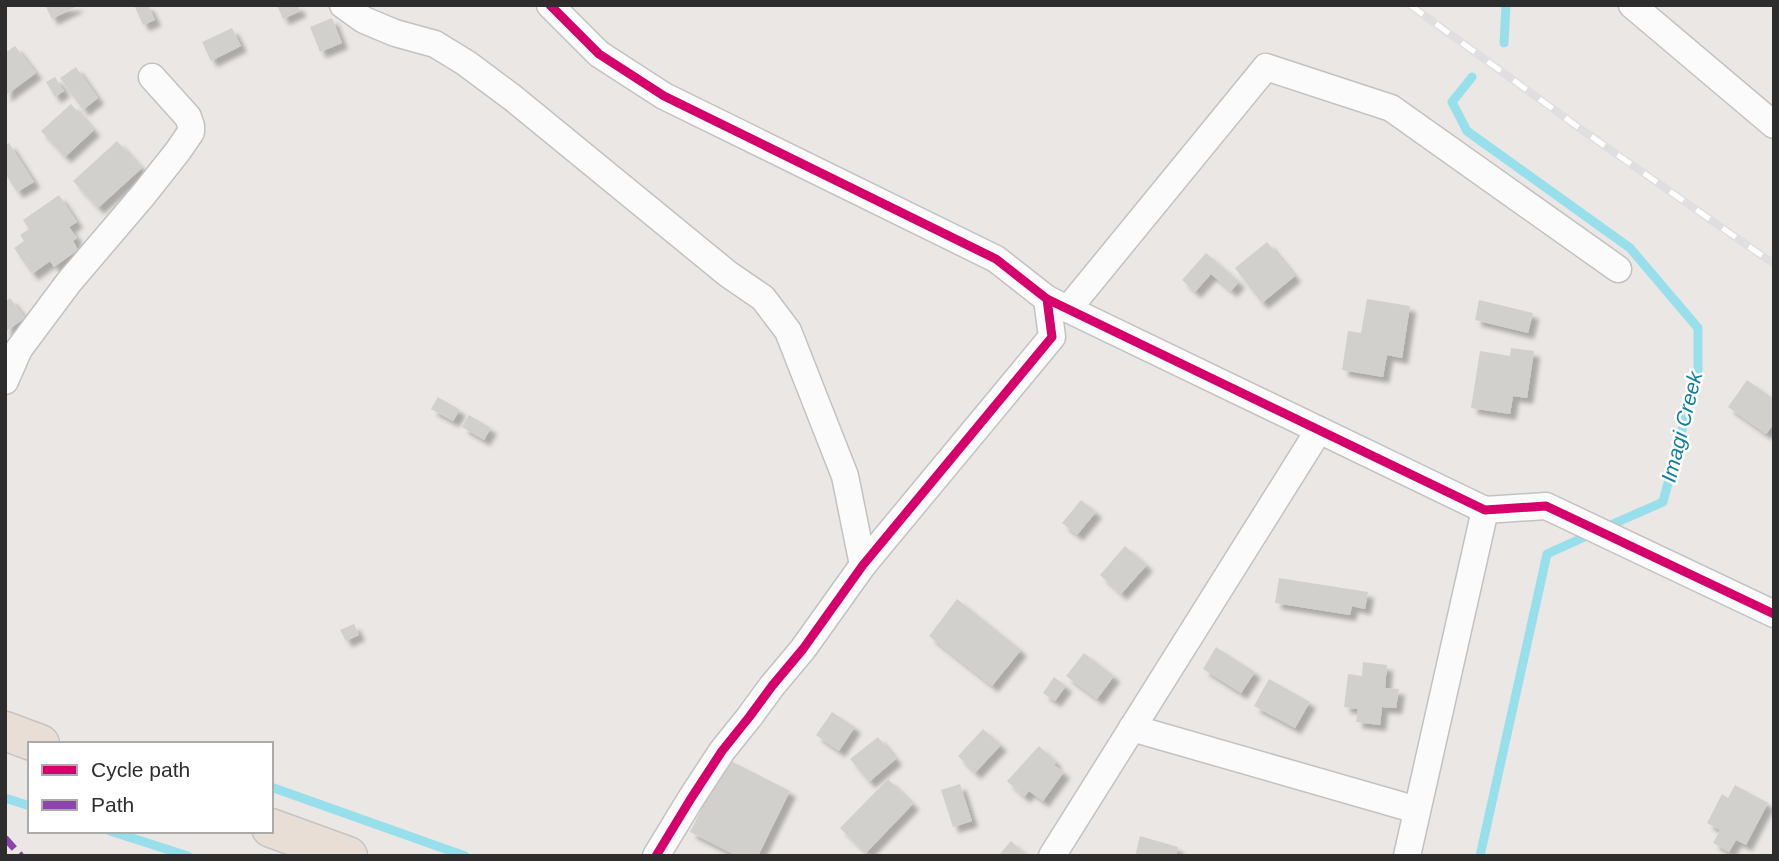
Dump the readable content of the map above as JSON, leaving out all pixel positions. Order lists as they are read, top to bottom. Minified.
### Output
{"water":["Imagi Creek"],"legend":["Cycle path","Path"]}
